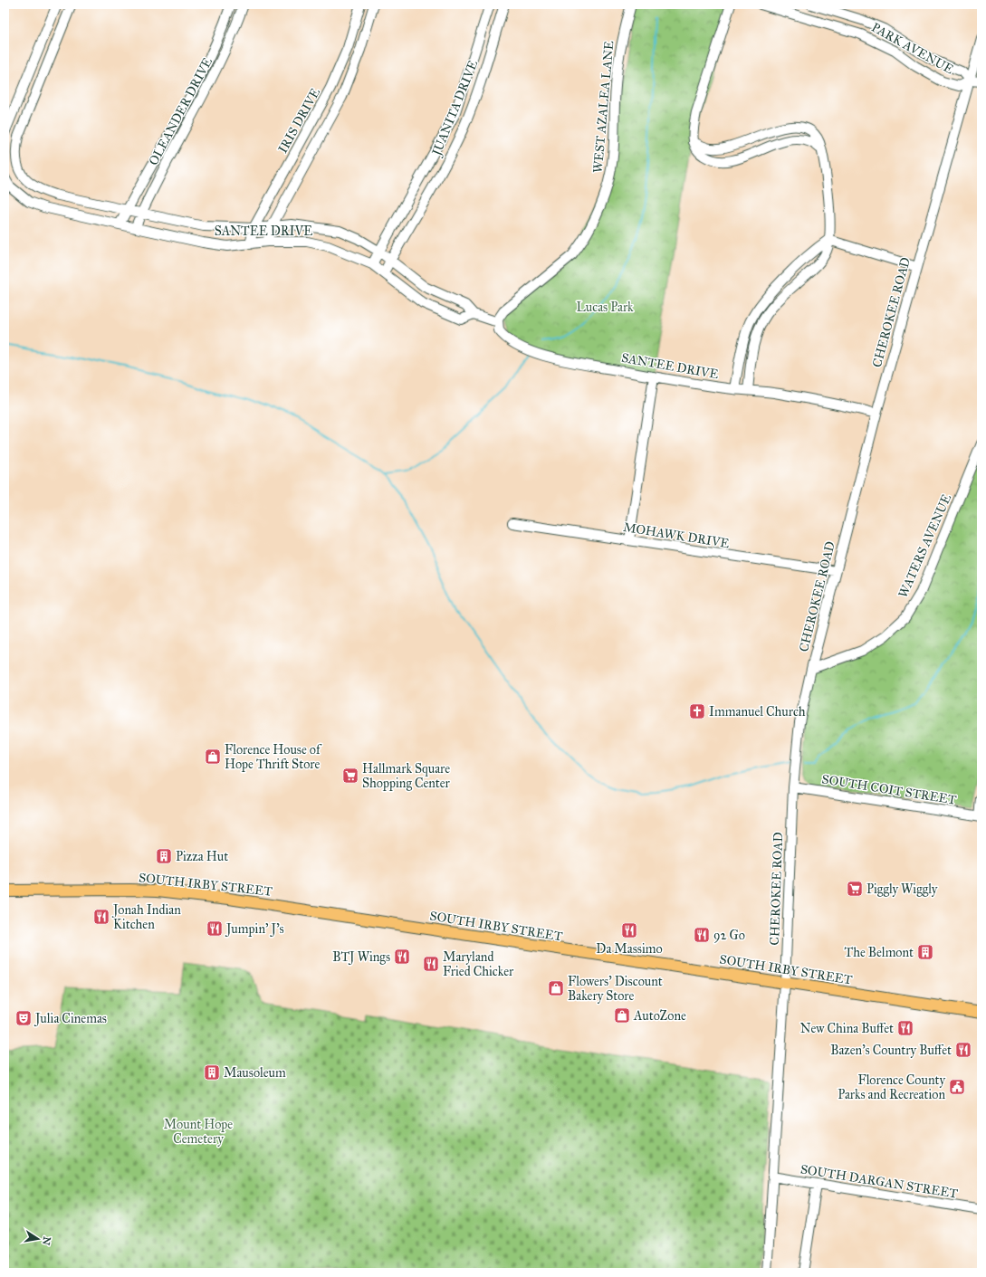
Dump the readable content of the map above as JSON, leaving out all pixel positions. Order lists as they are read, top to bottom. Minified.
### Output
{"streets":{"main road":["SOUTH IRBY STREET"],"street":["PARK AVENUE","WEST AZALEA LANE","JUANITA DRIVE","OLEANDER DRIVE","IRIS DRIVE","SANTEE DRIVE","CHEROKEE ROAD","MOHAWK DRIVE","WATERS AVENUE","SOUTH COIT STREET","SOUTH DARGAN STREET"]},"crossings":[["PARK AVENUE","CHEROKEE ROAD"],["WEST AZALEA LANE","SANTEE DRIVE"],["JUANITA DRIVE","SANTEE DRIVE"],["OLEANDER DRIVE","SANTEE DRIVE"],["IRIS DRIVE","SANTEE DRIVE"],["SANTEE DRIVE","CHEROKEE ROAD"],["CHEROKEE ROAD","MOHAWK DRIVE"],["CHEROKEE ROAD","WATERS AVENUE"],["CHEROKEE ROAD","SOUTH COIT STREET"],["CHEROKEE ROAD","SOUTH IRBY STREET"],["CHEROKEE ROAD","SOUTH DARGAN STREET"]],"parks":["Lucas Park","Mount Hope Cemetery"],"places":{"church":["Immanuel Church"],"shop":["Florence House of Hope Thrift Store","Flowers' Discount Bakery Store","AutoZone"],"supermarket":["Hallmark Square Shopping Center","Piggly Wiggly"],"building":["Pizza Hut","The Belmont","Mausoleum"],"restaurant":["Jonah Indian Kitchen","Jumpin' J's","Da Massimo","92 Go","BTJ Wings","Maryland Fried Chicker","New China Buffet","Bazen's Country Buffet"],"theatre":["Julia Cinemas"],"public building":["Florence County Parks and Recreation"]},"north":"right"}
